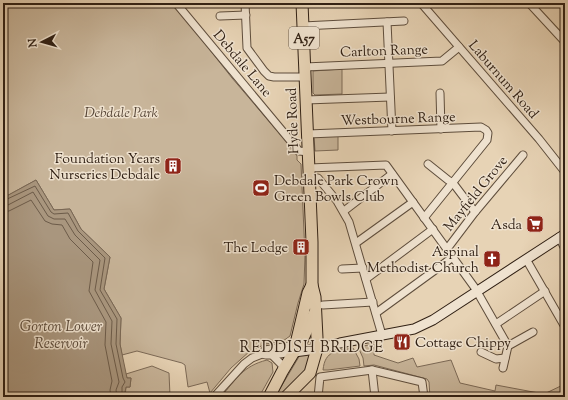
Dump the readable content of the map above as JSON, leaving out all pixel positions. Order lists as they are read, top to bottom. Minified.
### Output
{"streets":{"highway":["A57","Hyde Road"],"street":["Carlton Range","Debdale Lane","Laburnum Road","Westbourne Range","Mayfield Grove"]},"crossings":[["A57","Hyde Road"],["Carlton Range","Laburnum Road"],["Carlton Range","Hyde Road"],["Debdale Lane","Hyde Road"],["Westbourne Range","Hyde Road"]],"districts":["REDDISH BRIDGE"],"water":["Gorton Lower Reservoir"],"parks":["Debdale Park"],"places":{"building":["Foundation Years Nurseries Debdale","The Lodge"],"sports":["Debdale Park Crown Green Bowls Club"],"supermarket":["Asda"],"church":["Aspinal Methodist Church"],"restaurant":["Cottage Chippy"]},"north":"left"}
